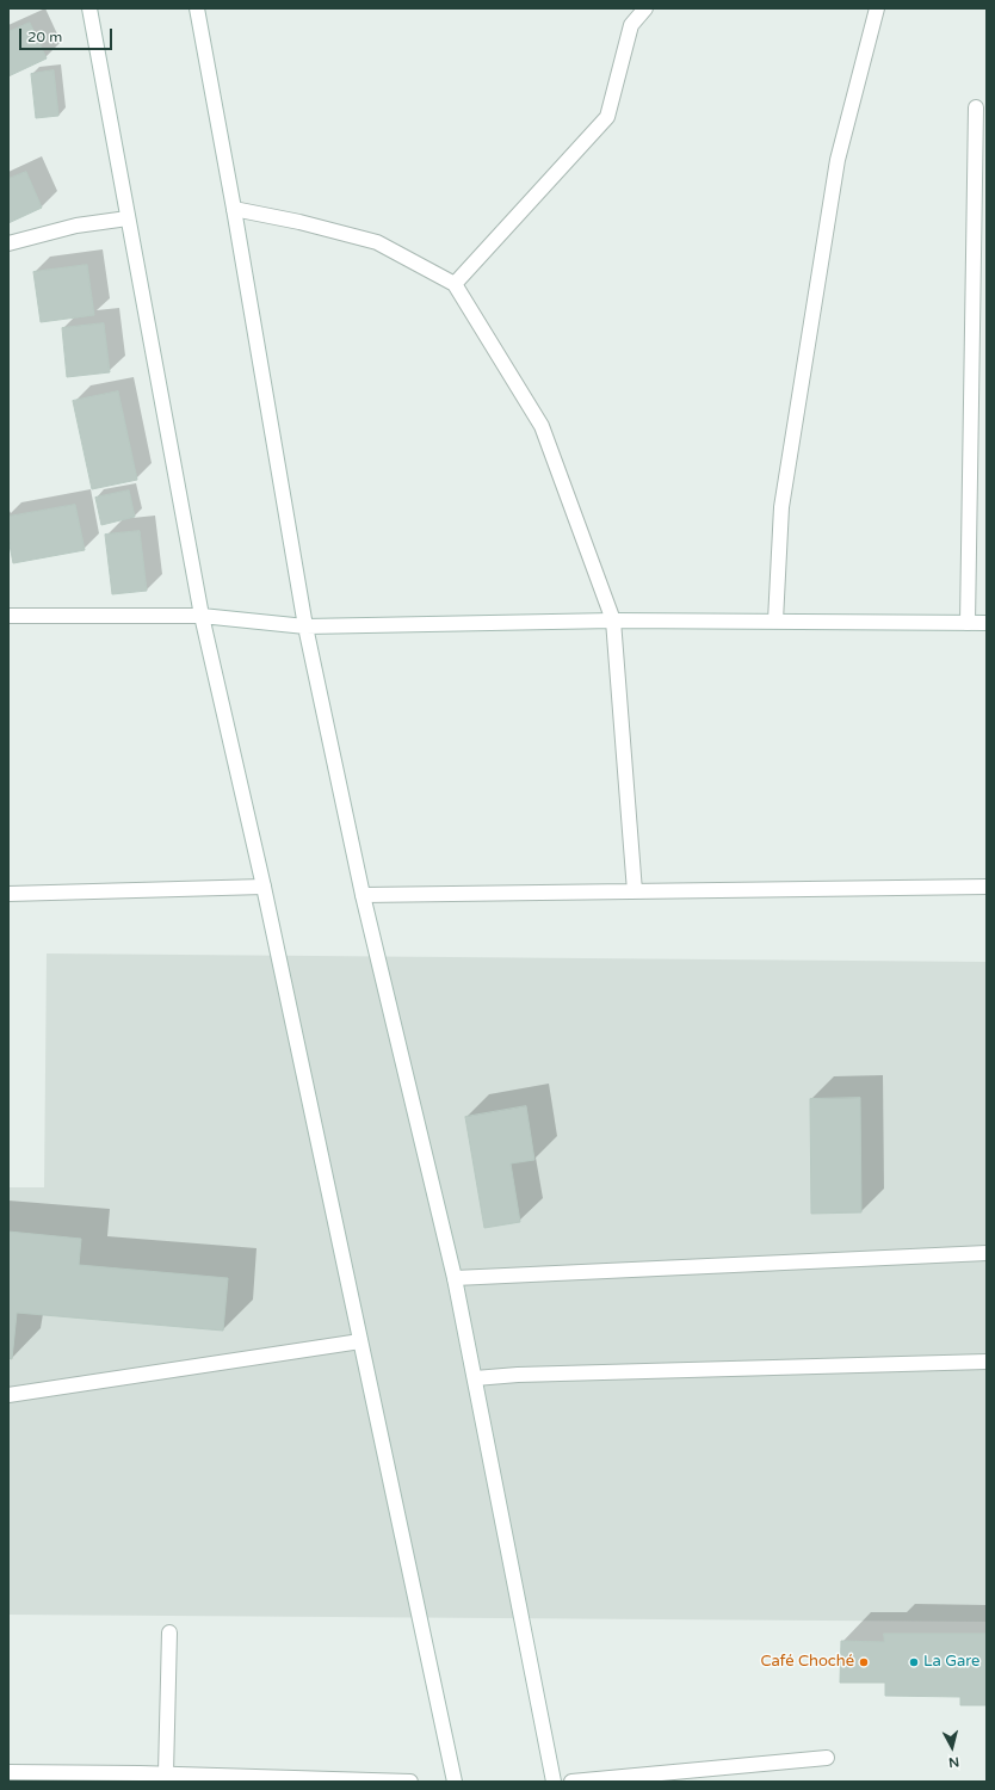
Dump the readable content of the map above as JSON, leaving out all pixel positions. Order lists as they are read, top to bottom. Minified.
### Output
{"places":["Café Choché","La Gare"],"scale_bar":"20 m","north":"bottom"}
